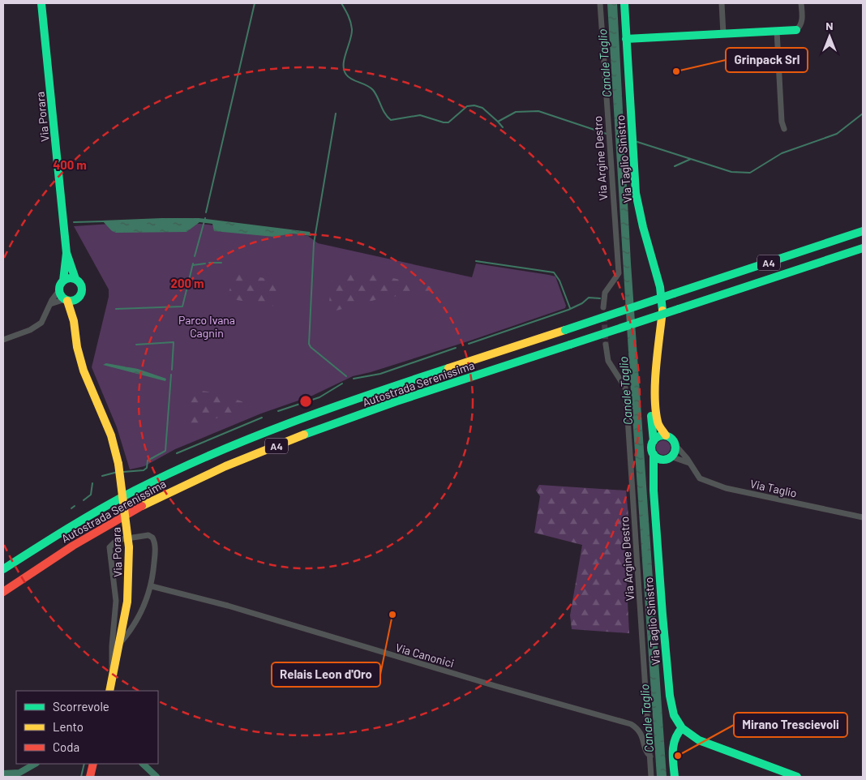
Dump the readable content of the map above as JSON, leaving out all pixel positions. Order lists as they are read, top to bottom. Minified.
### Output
{"streets":{"main road":["Via Porara","Via Taglio Sinistro","A4","Autostrada Serenissima"],"street":["Via Argine Destro","Via Taglio","Via Canonici"]},"crossings":[["Via Argine Destro","Via Canonici"],["Via Taglio Sinistro","Via Taglio"]],"water":["Canale Taglio"],"parks":["Parco Ivana Cagnin"],"places":["Grinpack Srl","Relais Leon d'Oro","Mirano Trescievoli"],"legend":["Scorrevole","Lento","Coda"],"north":"top","rings":["400 m","200 m"]}
